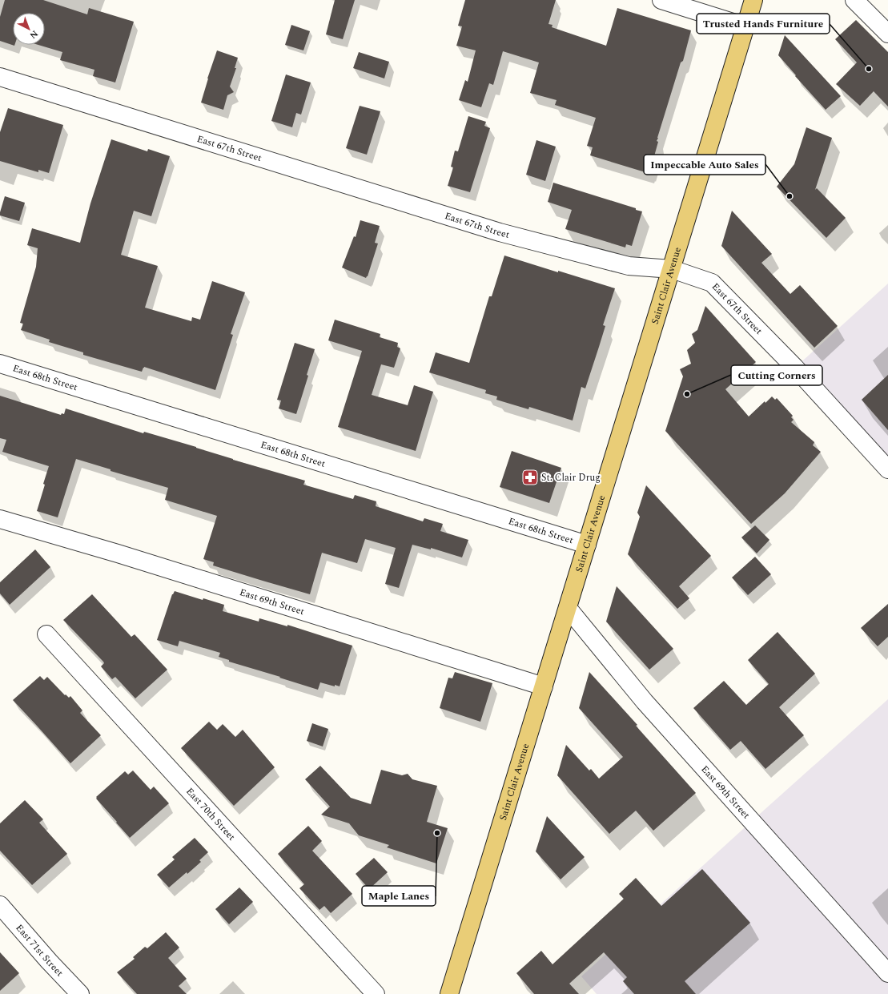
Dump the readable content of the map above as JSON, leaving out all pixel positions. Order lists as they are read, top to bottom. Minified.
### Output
{"streets":{"main road":["Saint Clair Avenue"],"street":["East 67th Street","East 68th Street","East 69th Street","East 70th Street","East 71st Street"]},"crossings":[["East 67th Street","Saint Clair Avenue"],["Saint Clair Avenue","East 68th Street"],["Saint Clair Avenue","East 69th Street"]],"places":{"other":["Trusted Hands Furniture","Impeccable Auto Sales","Cutting Corners","Maple Lanes"],"pharmacy":["St. Clair Drug"]},"north":"bottom right"}
